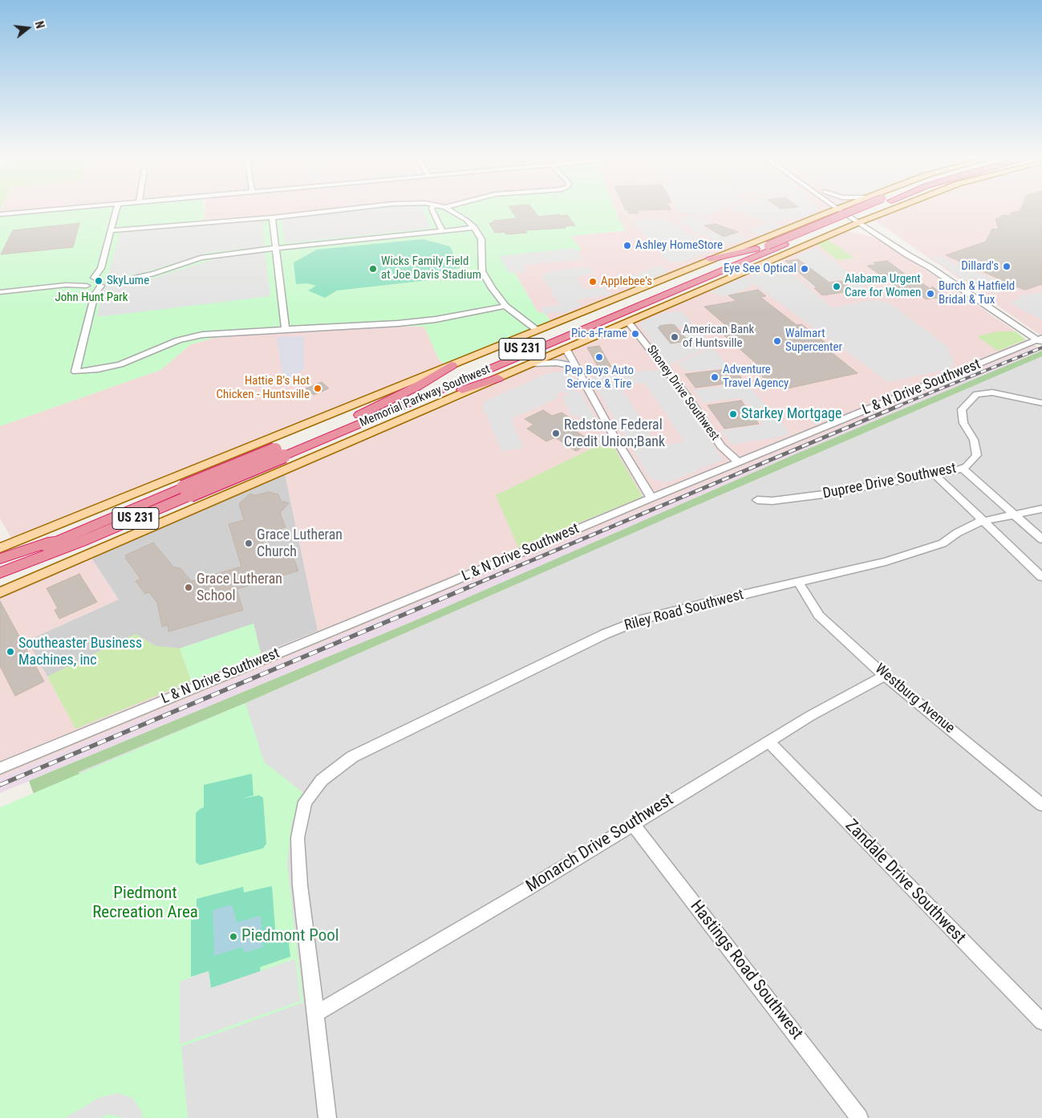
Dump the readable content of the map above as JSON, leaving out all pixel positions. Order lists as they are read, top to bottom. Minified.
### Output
{"streets":{"highway":["US 231","Memorial Parkway Southwest"],"street":["L & N Drive Southwest","Shoney Drive Southwest","Dupree Drive Southwest","Riley Road Southwest","Westburg Avenue","Monarch Drive Southwest","Zandale Drive Southwest","Hastings Road Southwest"]},"crossings":[["L & N Drive Southwest","Shoney Drive Southwest"],["Riley Road Southwest","Westburg Avenue"],["Riley Road Southwest","Monarch Drive Southwest"],["Westburg Avenue","Monarch Drive Southwest"],["Monarch Drive Southwest","Zandale Drive Southwest"],["Monarch Drive Southwest","Hastings Road Southwest"]],"parks":["John Hunt Park","Piedmont Recreation Area"],"places":["Ashley HomeStore","Dillard's","Wicks Family Field at Joe Davis Stadium","Eye See Optical","SkyLume","Applebee's","Alabama Urgent Care for Women","Burch & Hatfield Bridal & Tux","Pic-a-Frame","American Bank of Huntsville","Walmart Supercenter","Pep Boys Auto Service & Tire","Adventure Travel Agency","Hattie B's Hot Chicken - Huntsville","Starkey Mortgage","Redstone Federal Credit Union;Bank","Grace Lutheran Church","Grace Lutheran School","Southeaster Business Machines, inc","Piedmont Pool"],"north":"right"}
